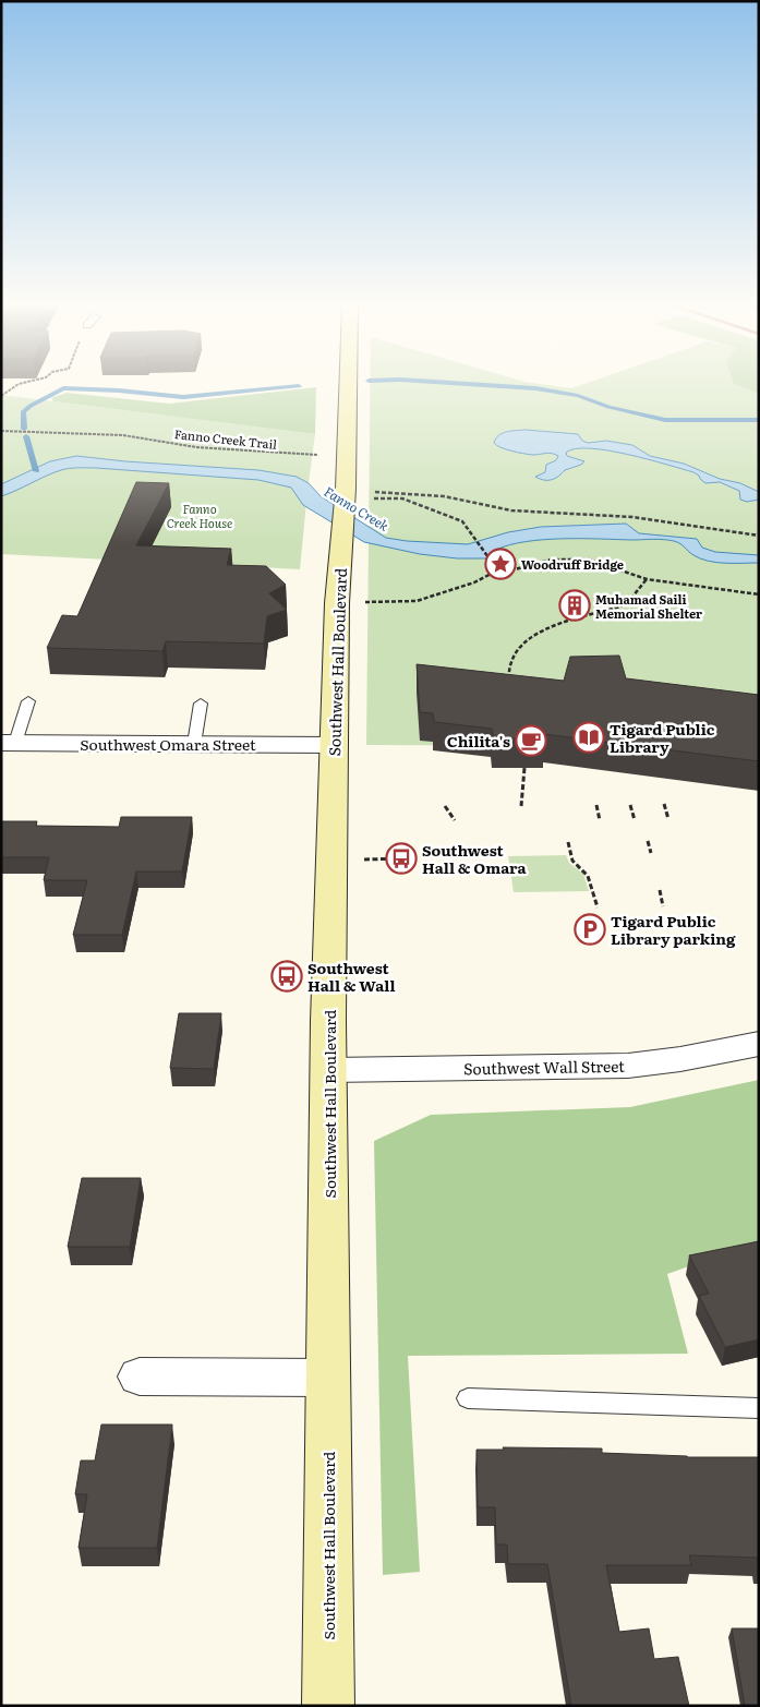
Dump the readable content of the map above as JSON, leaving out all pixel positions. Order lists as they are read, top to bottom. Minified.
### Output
{"streets":{"main road":["Southwest Hall Boulevard"],"street":["Southwest Omara Street","Southwest Wall Street"],"path":["Fanno Creek Trail"]},"crossings":[["Southwest Hall Boulevard","Southwest Omara Street"],["Southwest Hall Boulevard","Southwest Wall Street"]],"water":["Fanno Creek"],"parks":["Fanno Creek House"],"places":{"place":["Woodruff Bridge"],"building":["Muhamad Saili Memorial Shelter"],"library":["Tigard Public Library"],"cafe":["Chilita's"],"bus stop":["Southwest Hall & Omara","Southwest Hall & Wall"],"parking":["Tigard Public Library parking"]}}
